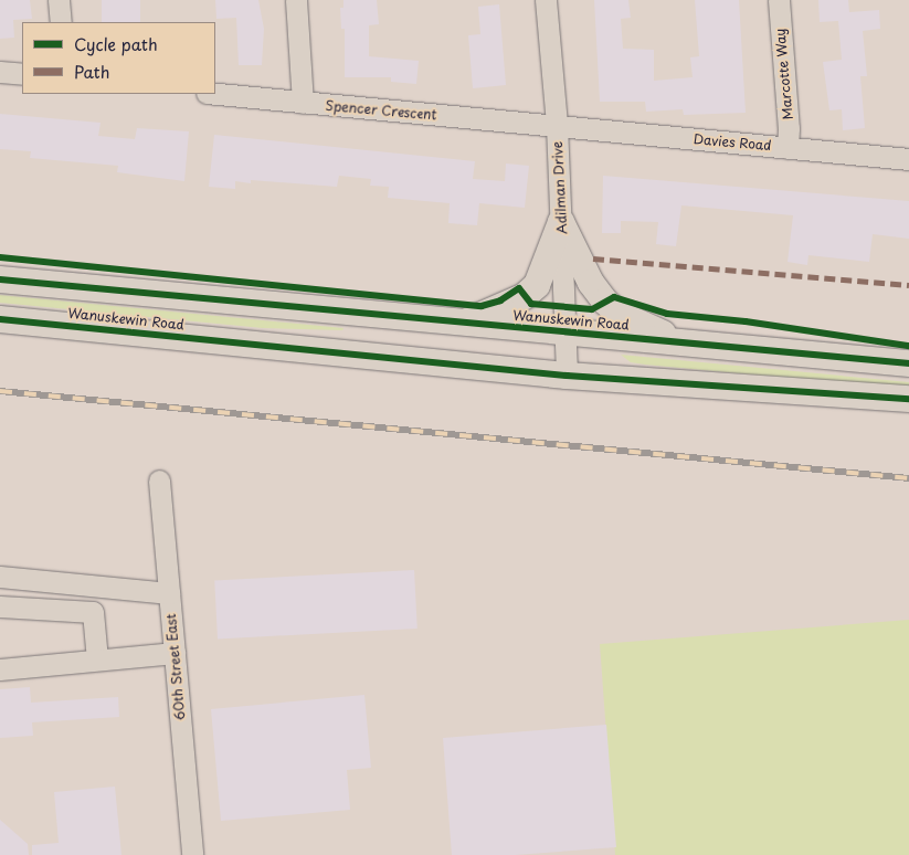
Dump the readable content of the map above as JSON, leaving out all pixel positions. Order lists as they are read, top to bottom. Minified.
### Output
{"streets":{"main road":["Wanuskewin Road"],"street":["Marcotte Way","Spencer Crescent","Davies Road","Adilman Drive","60th Street East"]},"crossings":[["Marcotte Way","Davies Road"],["Spencer Crescent","Davies Road"],["Spencer Crescent","Adilman Drive"],["Davies Road","Adilman Drive"],["Adilman Drive","Wanuskewin Road"]],"legend":["Cycle path","Path"]}
